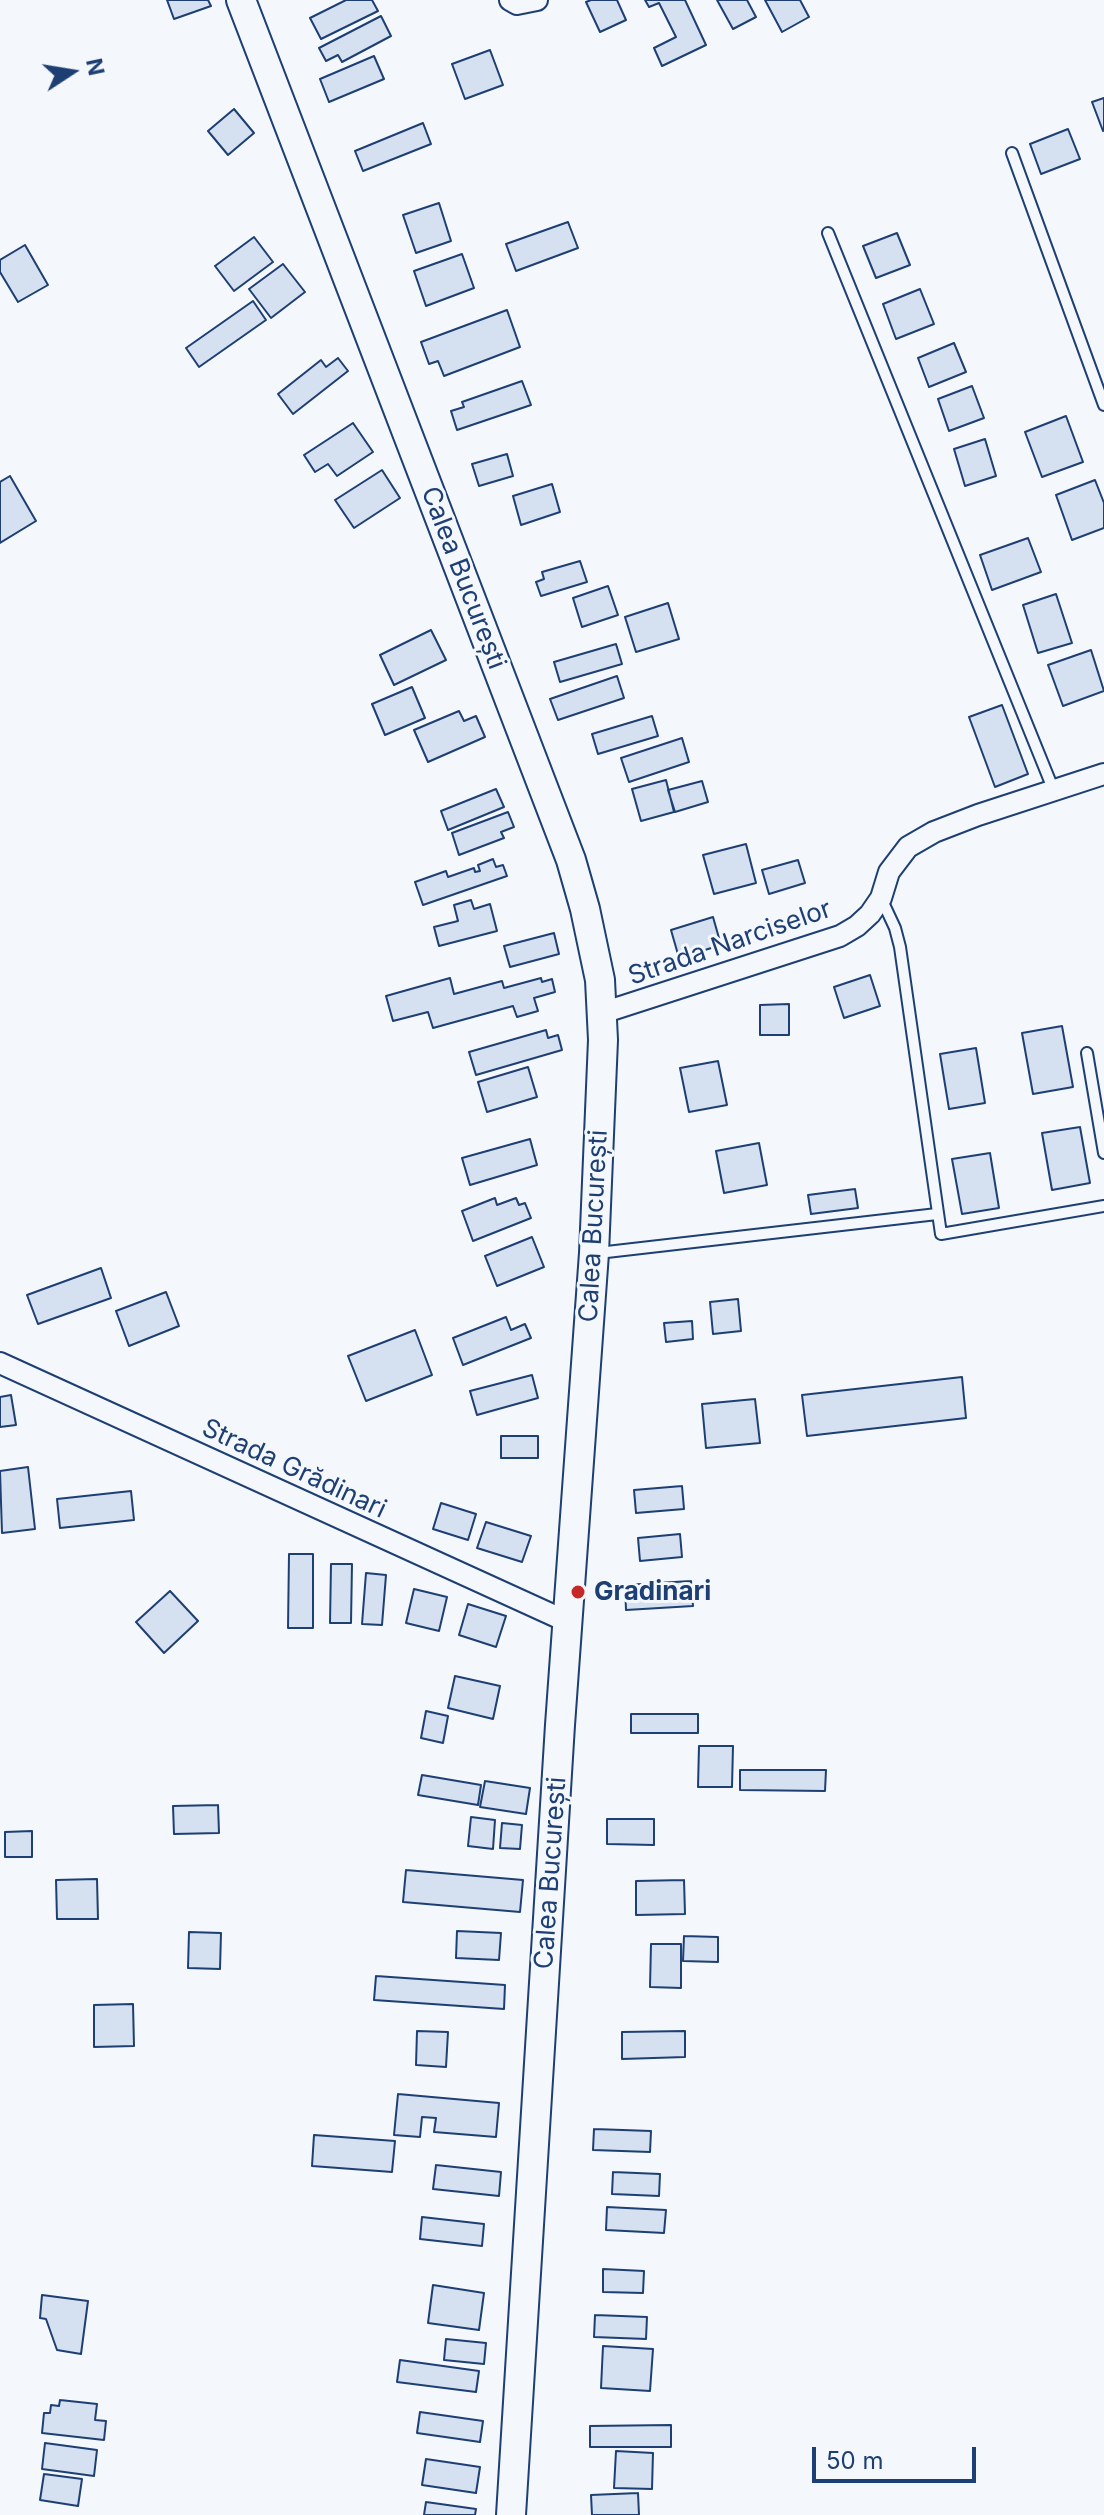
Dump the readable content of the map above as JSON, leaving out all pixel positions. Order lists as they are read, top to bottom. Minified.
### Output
{"streets":{"main road":["Calea București"],"street":["Strada Narciselor","Strada Grădinari"]},"crossings":[["Calea București","Strada Narciselor"],["Calea București","Strada Grădinari"]],"places":["Gradinari"],"scale_bar":"50 m","north":"right"}
